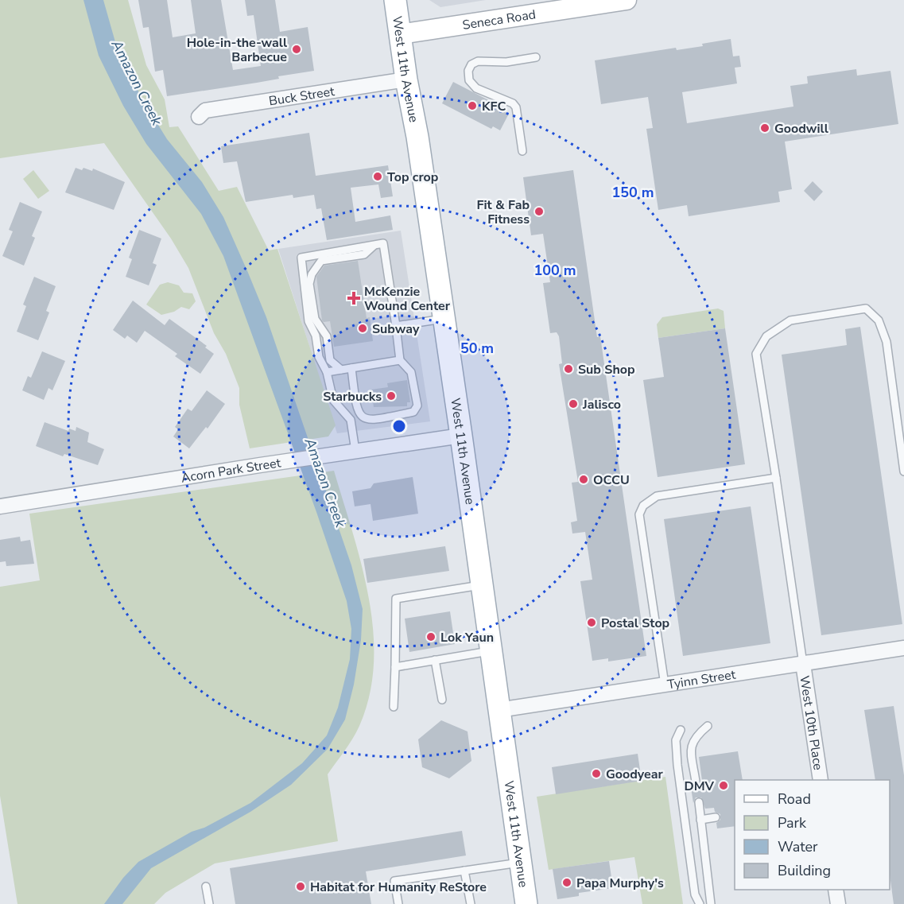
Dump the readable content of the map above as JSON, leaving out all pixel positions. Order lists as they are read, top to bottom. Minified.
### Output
{"streets":{"main road":["Seneca Road","West 11th Avenue"],"street":["Buck Street","Acorn Park Street","Tyinn Street","West 10th Place"]},"crossings":[["Seneca Road","West 11th Avenue"],["West 11th Avenue","Buck Street"],["West 11th Avenue","Acorn Park Street"],["West 11th Avenue","Tyinn Street"],["Tyinn Street","West 10th Place"]],"water":["Amazon Creek"],"places":{"other":["Hole-in-the-wall Barbecue","KFC","Goodwill","Top crop","Fit & Fab Fitness","Subway","Sub Shop","Starbucks","Jalisco","OCCU","Postal Stop","Lok Yaun","Goodyear","DMV","Papa Murphy's","Habitat for Humanity ReStore"],"health":["McKenzie Wound Center"]},"legend":["Road","Park","Water","Building"],"rings":["150 m","100 m","50 m"]}
